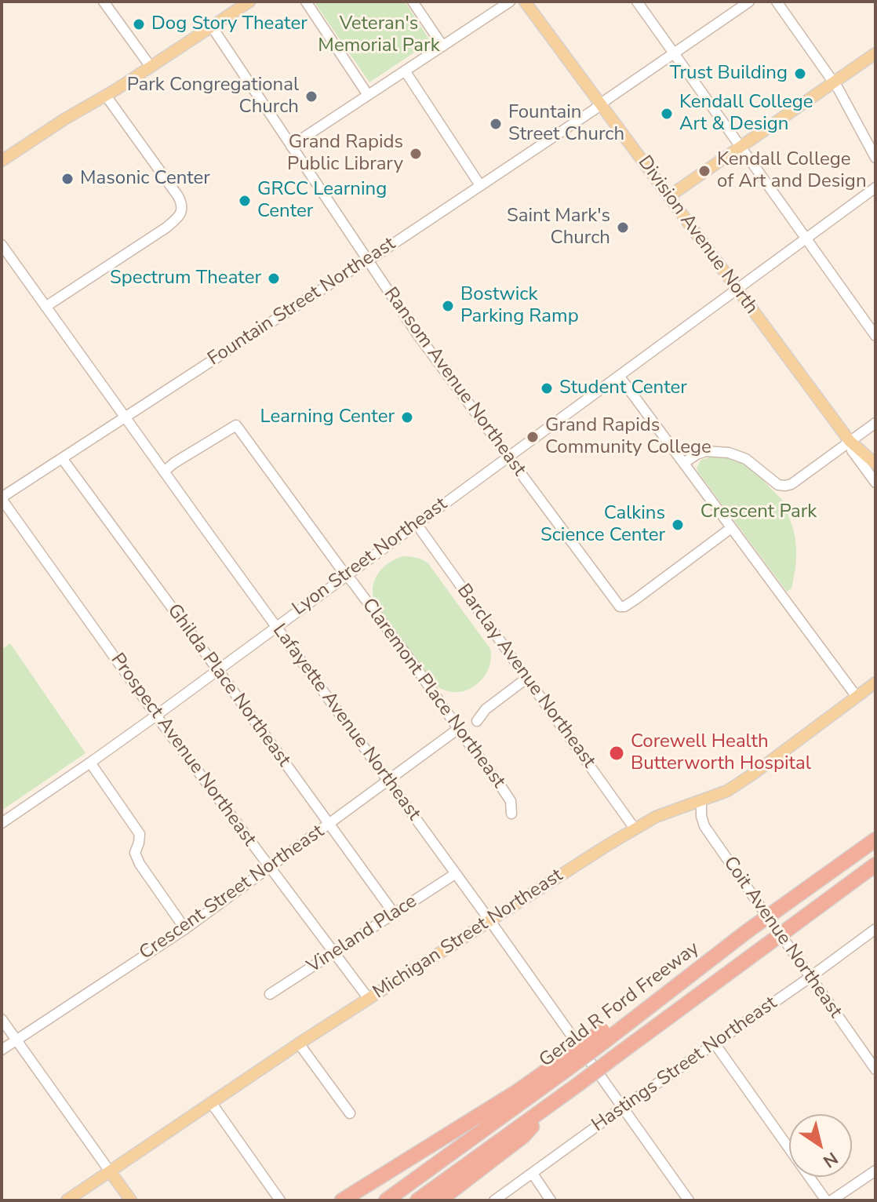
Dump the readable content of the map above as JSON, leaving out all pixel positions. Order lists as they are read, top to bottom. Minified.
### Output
{"streets":{"highway":["Gerald R Ford Freeway"],"main road":["Division Avenue North","Michigan Street Northeast"],"street":["Fountain Street Northeast","Ransom Avenue Northeast","Lyon Street Northeast","Barclay Avenue Northeast","Ghilda Place Northeast","Claremont Place Northeast","Lafayette Avenue Northeast","Prospect Avenue Northeast","Crescent Street Northeast","Vineland Place","Coit Avenue Northeast","Hastings Street Northeast"]},"crossings":[["Division Avenue North","Fountain Street Northeast"],["Division Avenue North","Lyon Street Northeast"],["Fountain Street Northeast","Ransom Avenue Northeast"],["Fountain Street Northeast","Ghilda Place Northeast"],["Fountain Street Northeast","Lafayette Avenue Northeast"],["Fountain Street Northeast","Prospect Avenue Northeast"],["Ransom Avenue Northeast","Lyon Street Northeast"],["Lyon Street Northeast","Barclay Avenue Northeast"],["Lyon Street Northeast","Ghilda Place Northeast"],["Lyon Street Northeast","Claremont Place Northeast"],["Lyon Street Northeast","Lafayette Avenue Northeast"],["Lyon Street Northeast","Prospect Avenue Northeast"],["Barclay Avenue Northeast","Michigan Street Northeast"],["Ghilda Place Northeast","Crescent Street Northeast"],["Ghilda Place Northeast","Vineland Place"],["Claremont Place Northeast","Lafayette Avenue Northeast"],["Claremont Place Northeast","Crescent Street Northeast"],["Lafayette Avenue Northeast","Crescent Street Northeast"],["Lafayette Avenue Northeast","Vineland Place"],["Lafayette Avenue Northeast","Michigan Street Northeast"],["Lafayette Avenue Northeast","Hastings Street Northeast"],["Prospect Avenue Northeast","Crescent Street Northeast"],["Prospect Avenue Northeast","Vineland Place"],["Prospect Avenue Northeast","Michigan Street Northeast"],["Michigan Street Northeast","Coit Avenue Northeast"],["Coit Avenue Northeast","Hastings Street Northeast"]],"parks":["Veteran's Memorial Park","Crescent Park"],"places":["Dog Story Theater","Trust Building","Park Congregational Church","Kendall College Art & Design","Fountain Street Church","Grand Rapids Public Library","Kendall College of Art and Design","Masonic Center","GRCC Learning Center","Saint Mark's Church","Spectrum Theater","Bostwick Parking Ramp","Student Center","Learning Center","Grand Rapids Community College","Calkins Science Center","Corewell Health Butterworth Hospital"],"north":"bottom right"}
